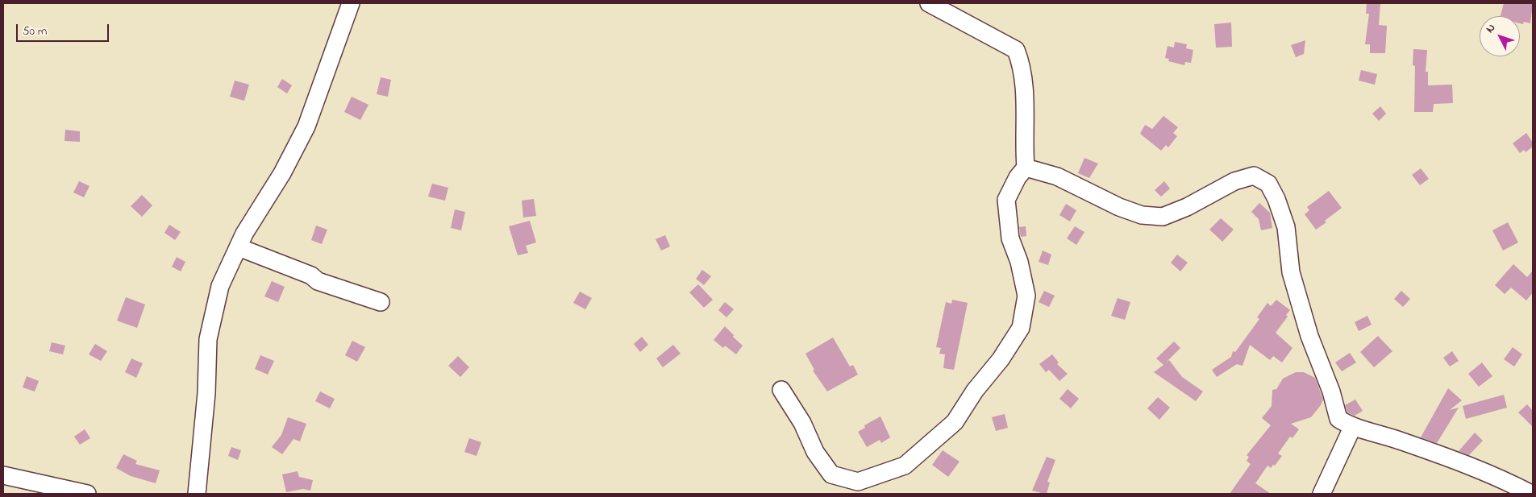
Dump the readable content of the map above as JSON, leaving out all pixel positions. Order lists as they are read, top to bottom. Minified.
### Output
{"scale_bar":"50 m","north":"top left"}
